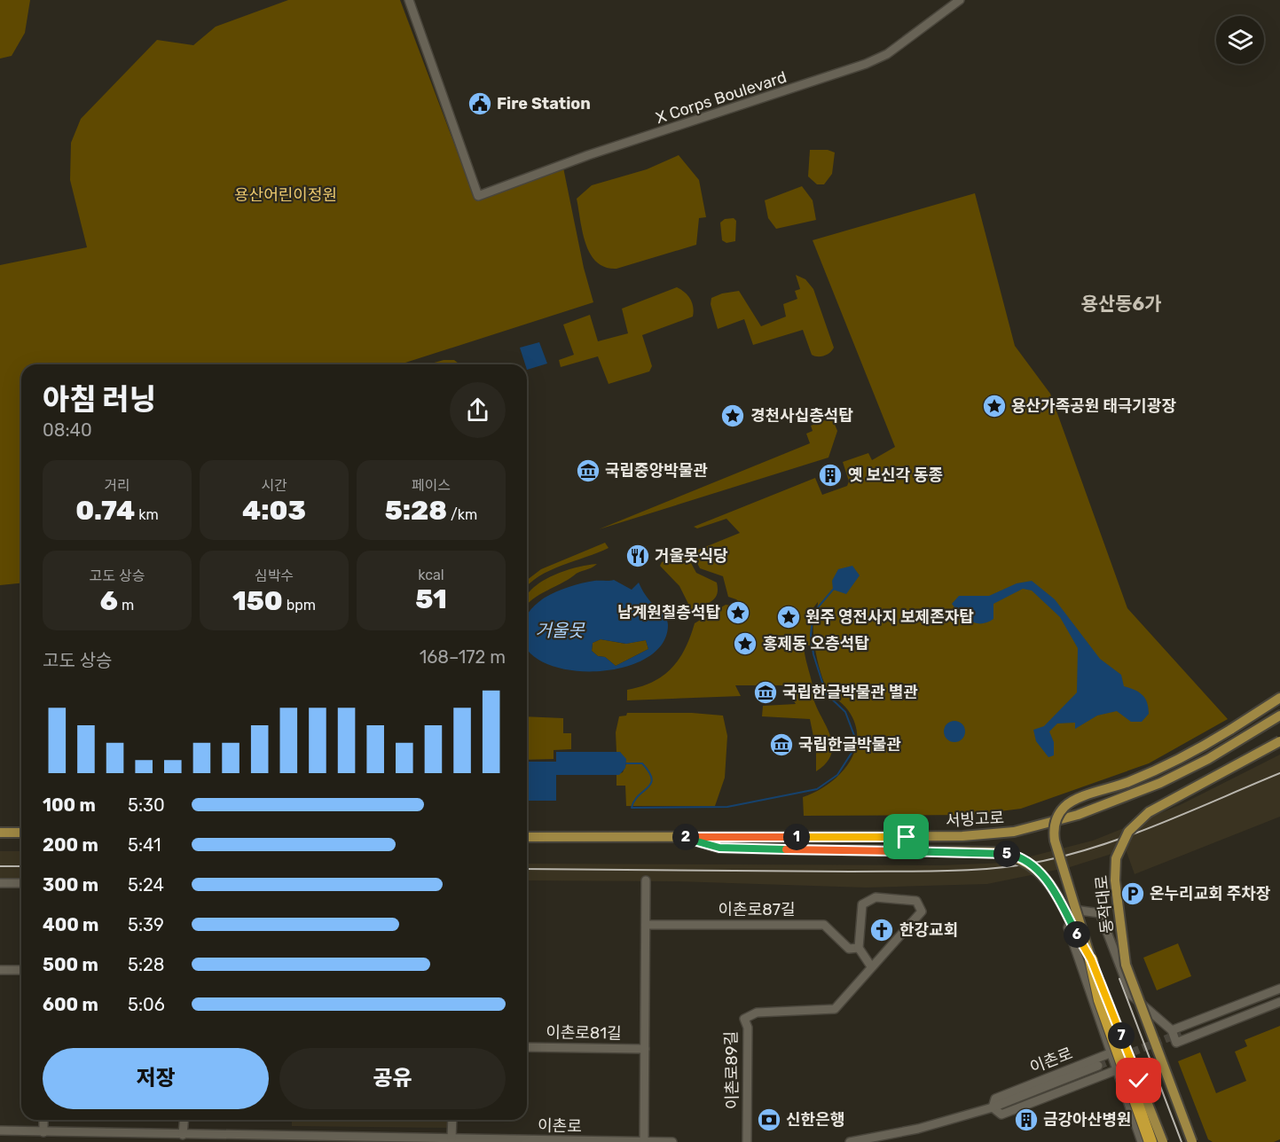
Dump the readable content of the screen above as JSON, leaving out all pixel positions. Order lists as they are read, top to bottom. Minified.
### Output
{"streets":{"main road":["서빙고로","동작대로"],"street":["X Corps Boulevard","이촌로87길","이촌로81길","이촌로","이촌로89길"]},"crossings":[["이촌로87길","이촌로89길"]],"districts":["용산동6가"],"water":["거울못"],"parks":["용산어린이정원"],"places":{"public building":["Fire Station"],"place":["용산가족공원 태극기광장","경천사십층석탑","남계원칠층석탑","원주 영전사지 보제존자탑","홍제동 오층석탑"],"museum":["국립중앙박물관","국립한글박물관 별관","국립한글박물관"],"building":["옛 보신각 동종","금강아산병원"],"restaurant":["거울못식당"],"parking":["온누리교회 주차장"],"church":["한강교회"],"bank":["신한은행"]},"page":{"heading":["아침 러닝","08:40"],"stats":[["거리","0.74 km"],["시간","4:03"],["페이스","5:28 /km"],["고도 상승","6 m"],["심박수","150 bpm"],["kcal","51"]],"chart":["고도 상승","168–172 m"],"list":[{"name":"100 m","note":"5:30"},{"name":"200 m","note":"5:41"},{"name":"300 m","note":"5:24"},{"name":"400 m","note":"5:39"},{"name":"500 m","note":"5:28"},{"name":"600 m","note":"5:06"}],"pins":["1","2","5","6","7"],"buttons":["저장","공유"]}}
